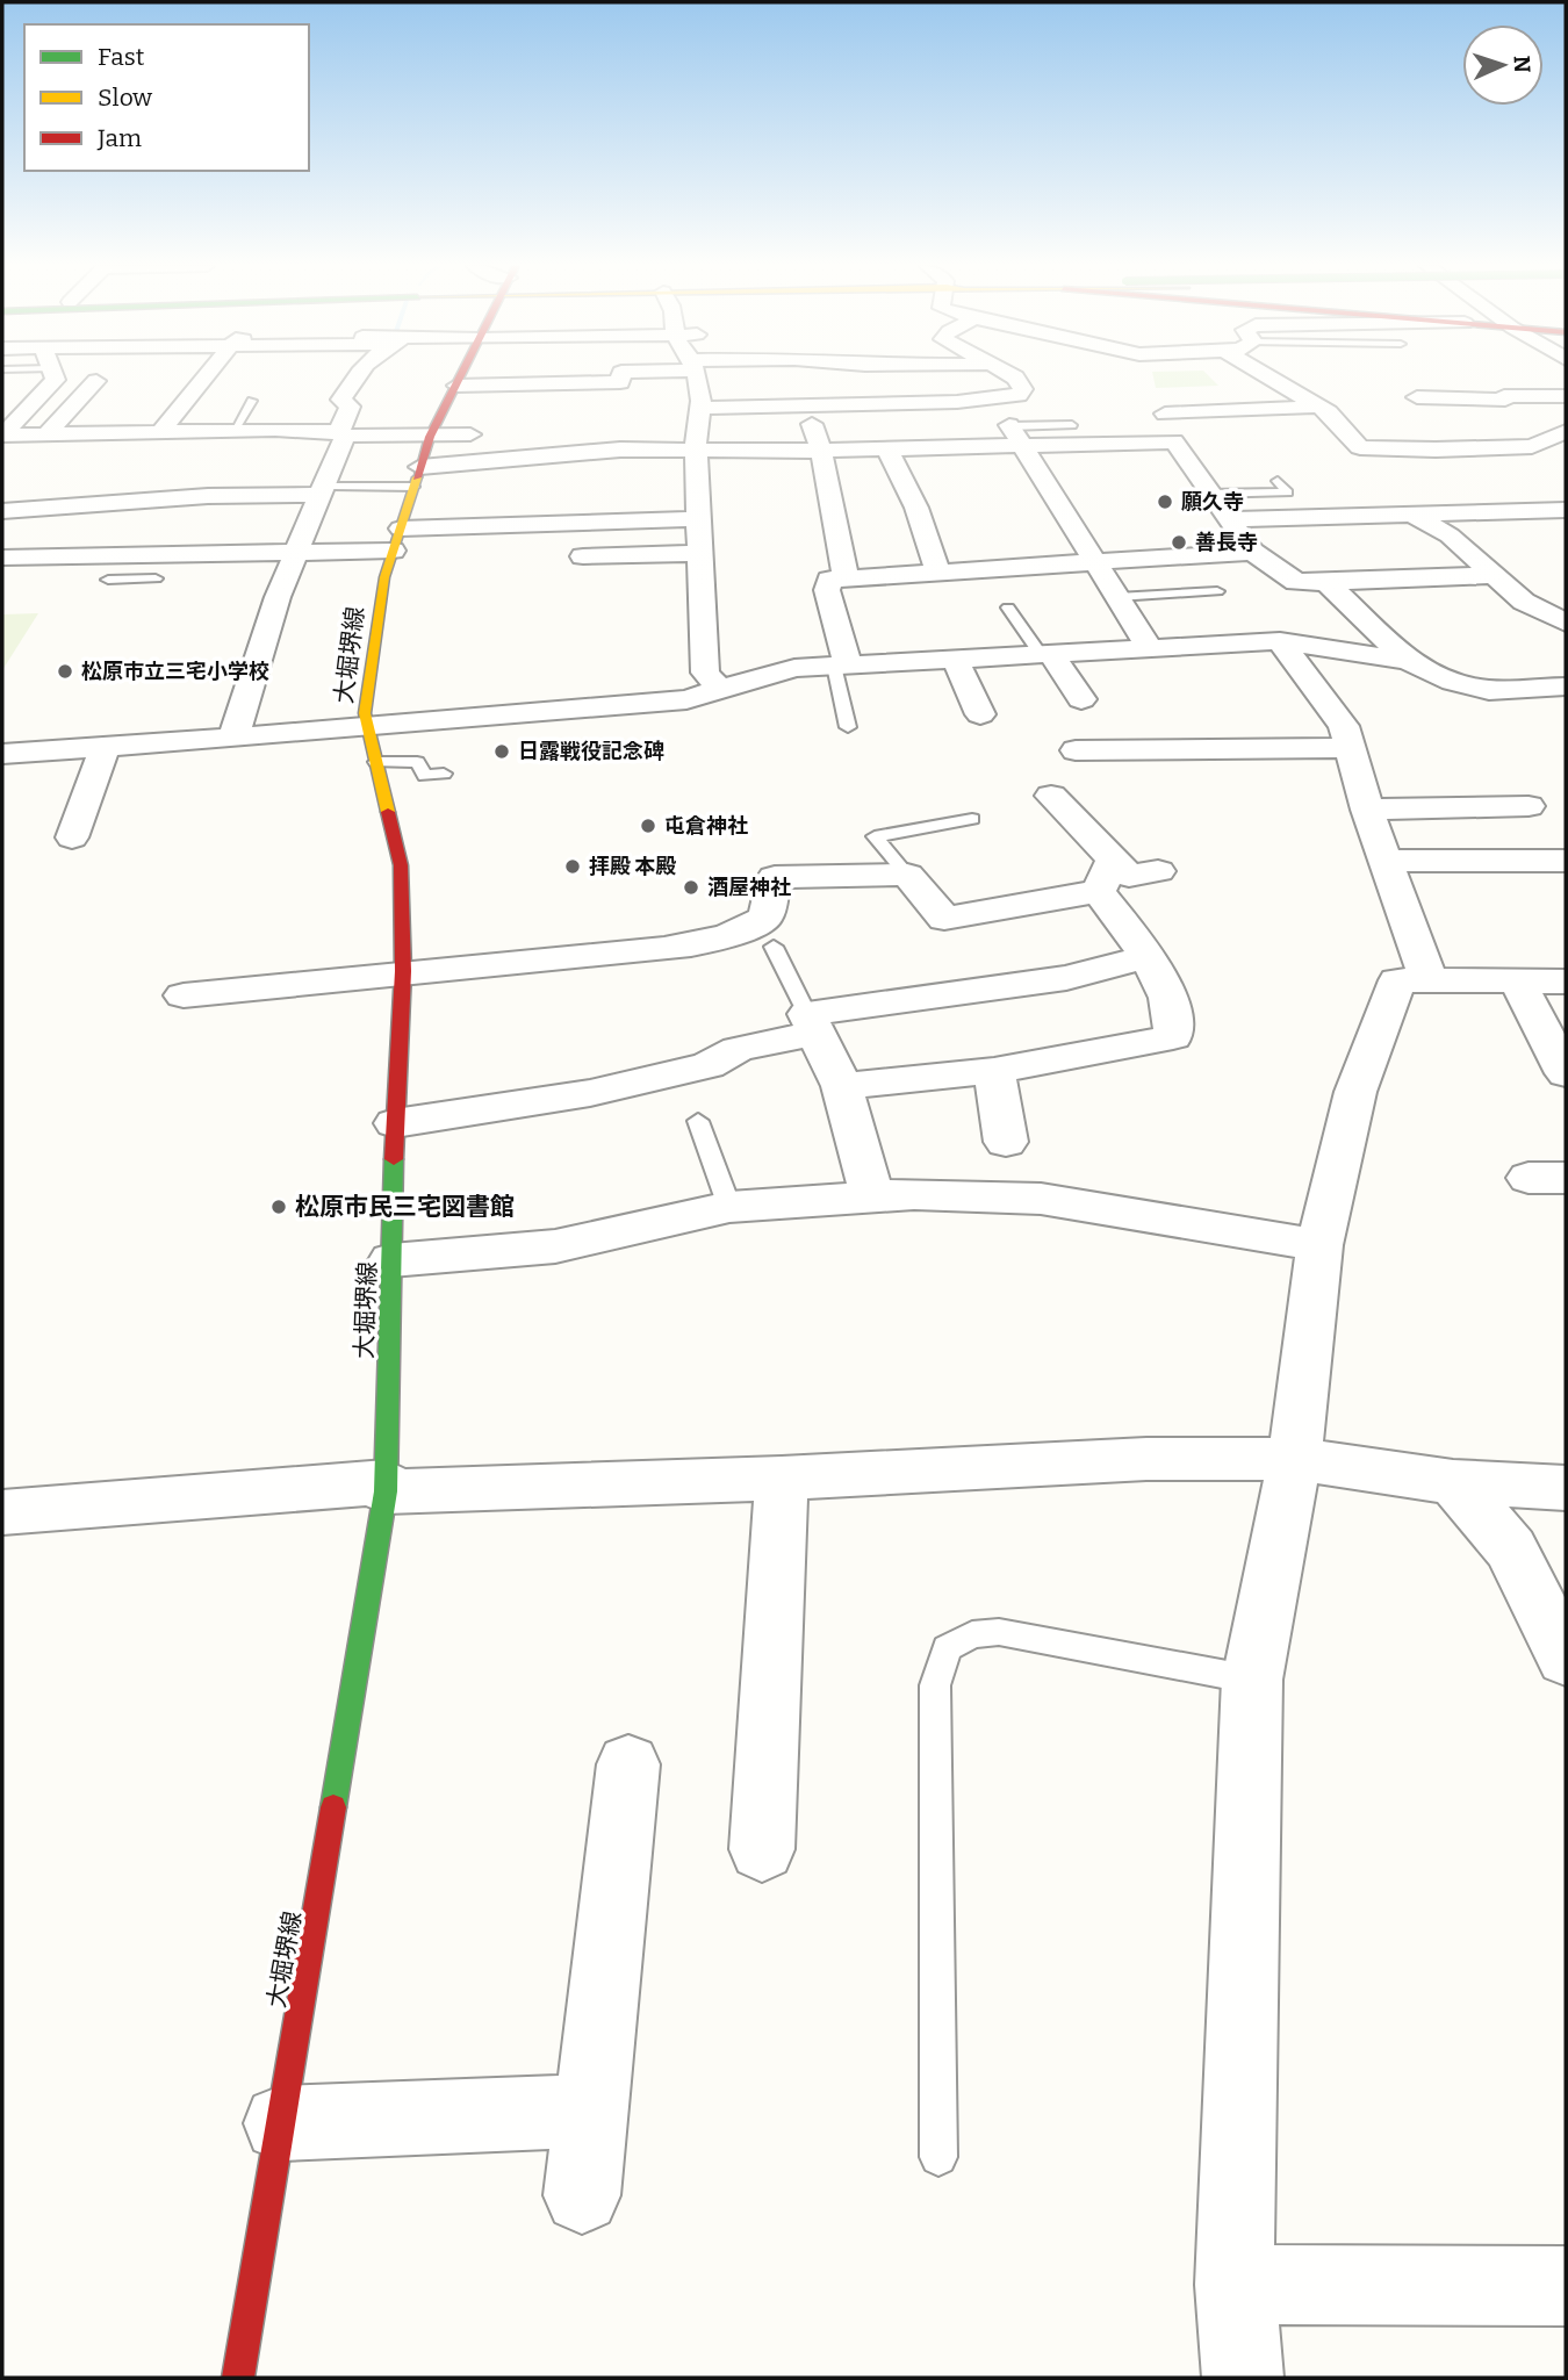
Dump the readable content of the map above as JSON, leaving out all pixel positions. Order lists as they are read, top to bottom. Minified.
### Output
{"streets":{"main road":["大堀堺線"]},"places":["願久寺","善長寺","松原市立三宅小学校","日露戦役記念碑","屯倉神社","拝殿 本殿","酒屋神社","松原市民三宅図書館"],"legend":["Fast","Slow","Jam"],"north":"right"}
